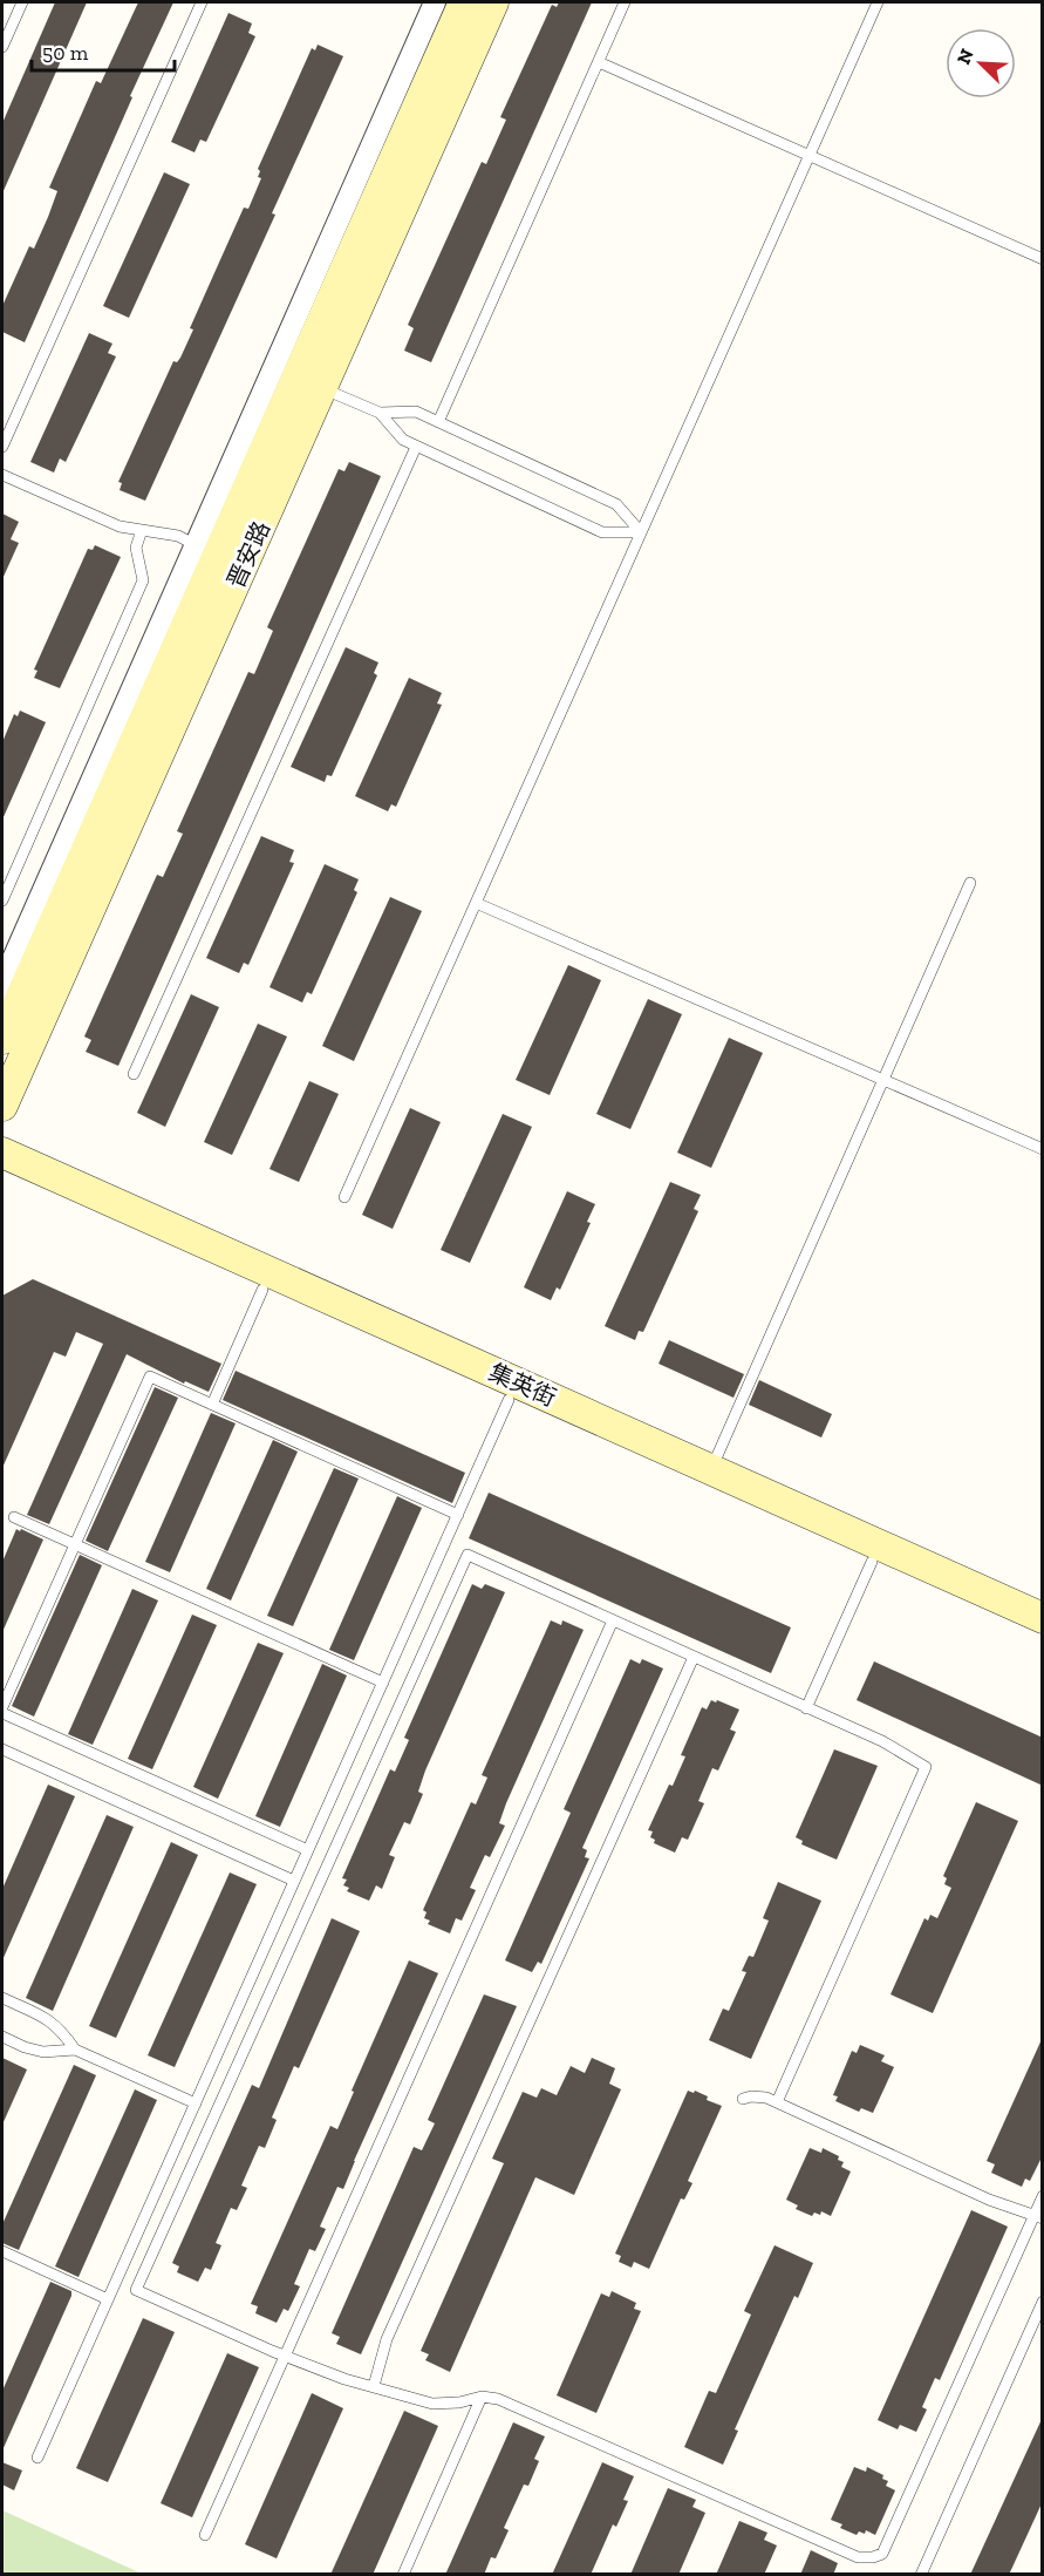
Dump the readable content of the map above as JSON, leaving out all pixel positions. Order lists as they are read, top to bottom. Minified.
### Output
{"streets":{"main road":["晋安路","集英街"]},"scale_bar":"50 m","north":"top left"}
